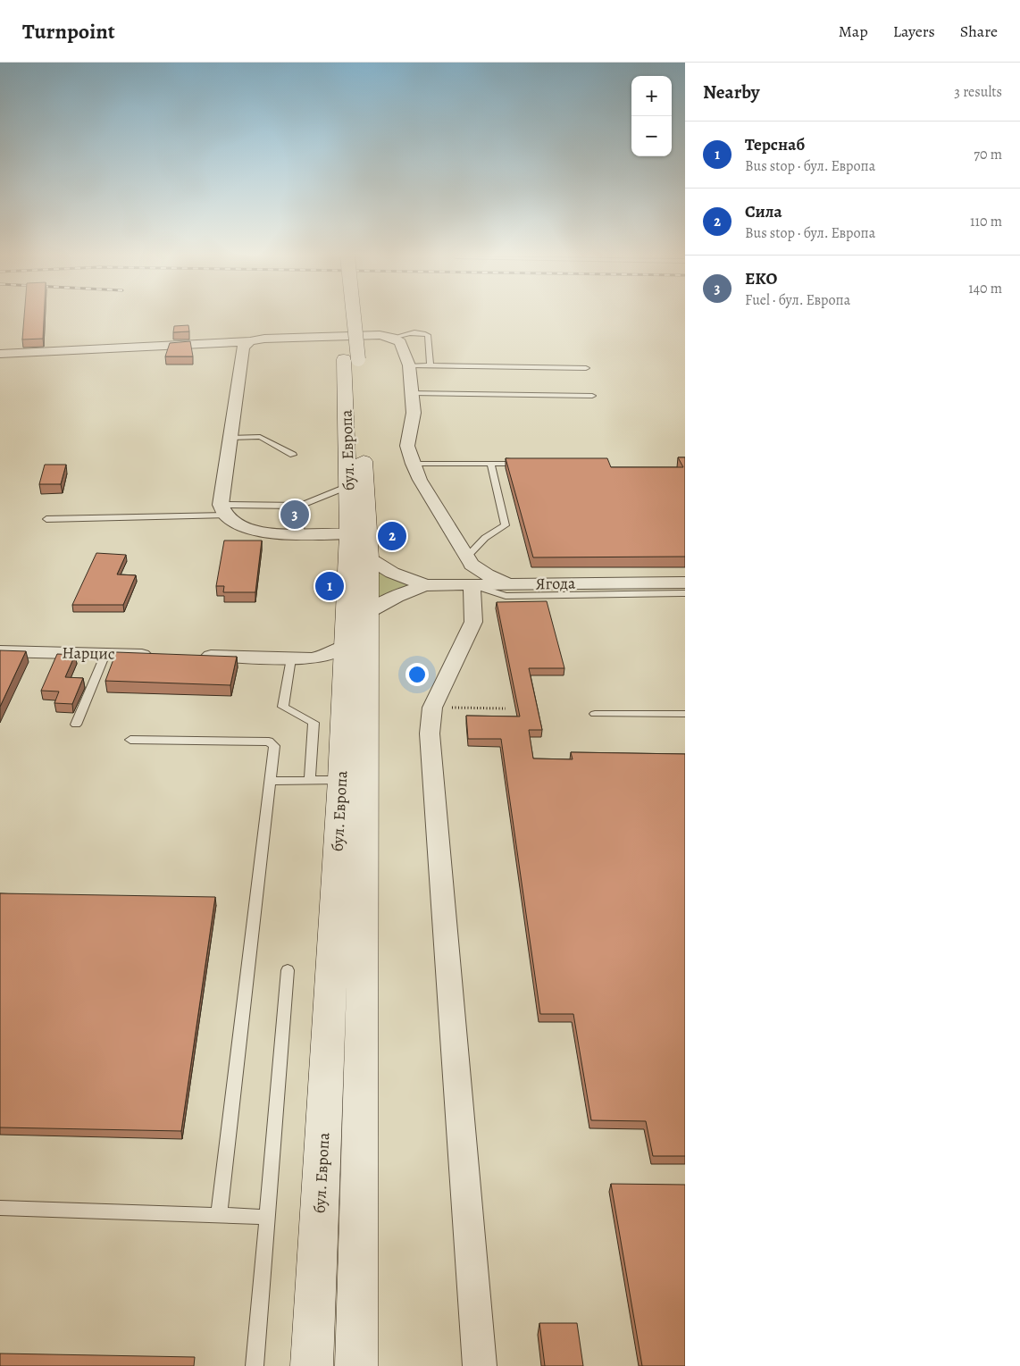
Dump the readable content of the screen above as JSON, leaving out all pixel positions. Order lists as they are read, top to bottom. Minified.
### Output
{"streets":{"main road":["бул. Европа"],"street":["Ягода","Нарцис"]},"page":{"header":"Turnpoint","nav":["Map","Layers","Share"],"heading":["Nearby","3 results"],"map_buttons":["+","−"],"list":[{"mark":"1","name":"Терснаб","note":"Bus stop · бул. Европа","value":"70 m"},{"mark":"2","name":"Сила","note":"Bus stop · бул. Европа","value":"110 m"},{"mark":"3","name":"EKO","note":"Fuel · бул. Европа","value":"140 m"}],"pins":["3","2","1"]}}
